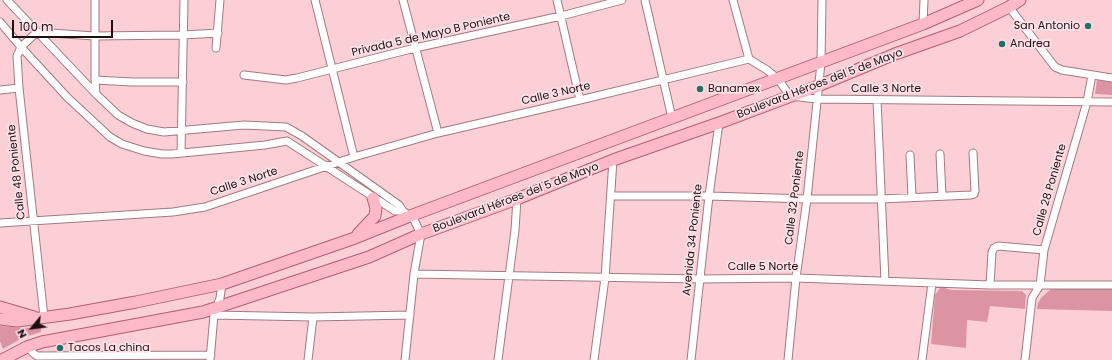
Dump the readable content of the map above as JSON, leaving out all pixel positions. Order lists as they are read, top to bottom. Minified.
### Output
{"streets":{"main road":["Boulevard Héroes del 5 de Mayo"],"street":["Privada 5 de Mayo B Poniente","Calle 3 Norte","Calle 48 Poniente","Calle 28 Poniente","Calle 32 Poniente","Avenida 34 Poniente","Calle 5 Norte"]},"crossings":[["Boulevard Héroes del 5 de Mayo","Calle 3 Norte"],["Boulevard Héroes del 5 de Mayo","Calle 48 Poniente"],["Boulevard Héroes del 5 de Mayo","Calle 32 Poniente"],["Boulevard Héroes del 5 de Mayo","Avenida 34 Poniente"],["Calle 3 Norte","Calle 48 Poniente"],["Calle 3 Norte","Calle 28 Poniente"],["Calle 3 Norte","Calle 32 Poniente"],["Calle 28 Poniente","Calle 5 Norte"],["Calle 32 Poniente","Calle 5 Norte"],["Avenida 34 Poniente","Calle 5 Norte"]],"places":["San Antonio","Andrea","Banamex","Tacos La china"],"scale_bar":"100 m","north":"bottom left"}
